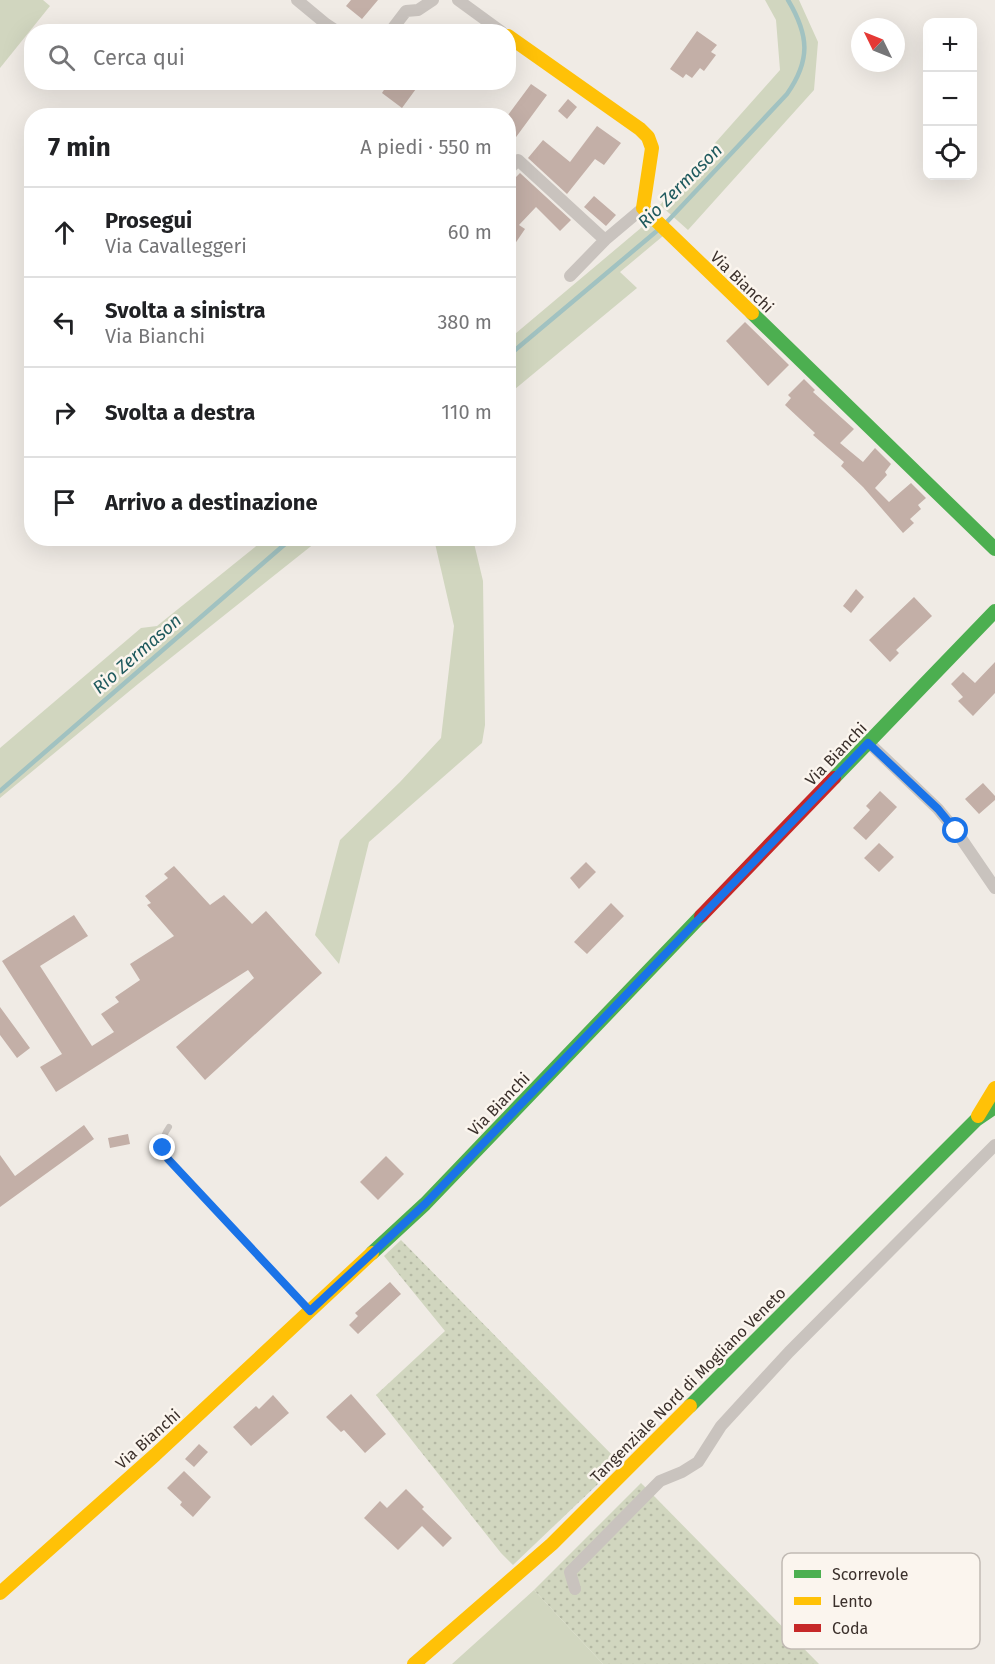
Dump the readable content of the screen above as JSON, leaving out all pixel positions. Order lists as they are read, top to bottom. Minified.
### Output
{"streets":{"street":["Via Bianchi","Tangenziale Nord di Mogliano Veneto"]},"water":["Rio Zermason"],"legend":["Scorrevole","Lento","Coda"],"north":"top left","page":{"map_buttons":["+","−"],"search":"Cerca qui","heading":["7 min","A piedi · 550 m"],"list":[["Prosegui","Via Cavalleggeri","60 m"],["Svolta a sinistra","Via Bianchi","380 m"],["Svolta a destra","110 m"],"Arrivo a destinazione"]}}
